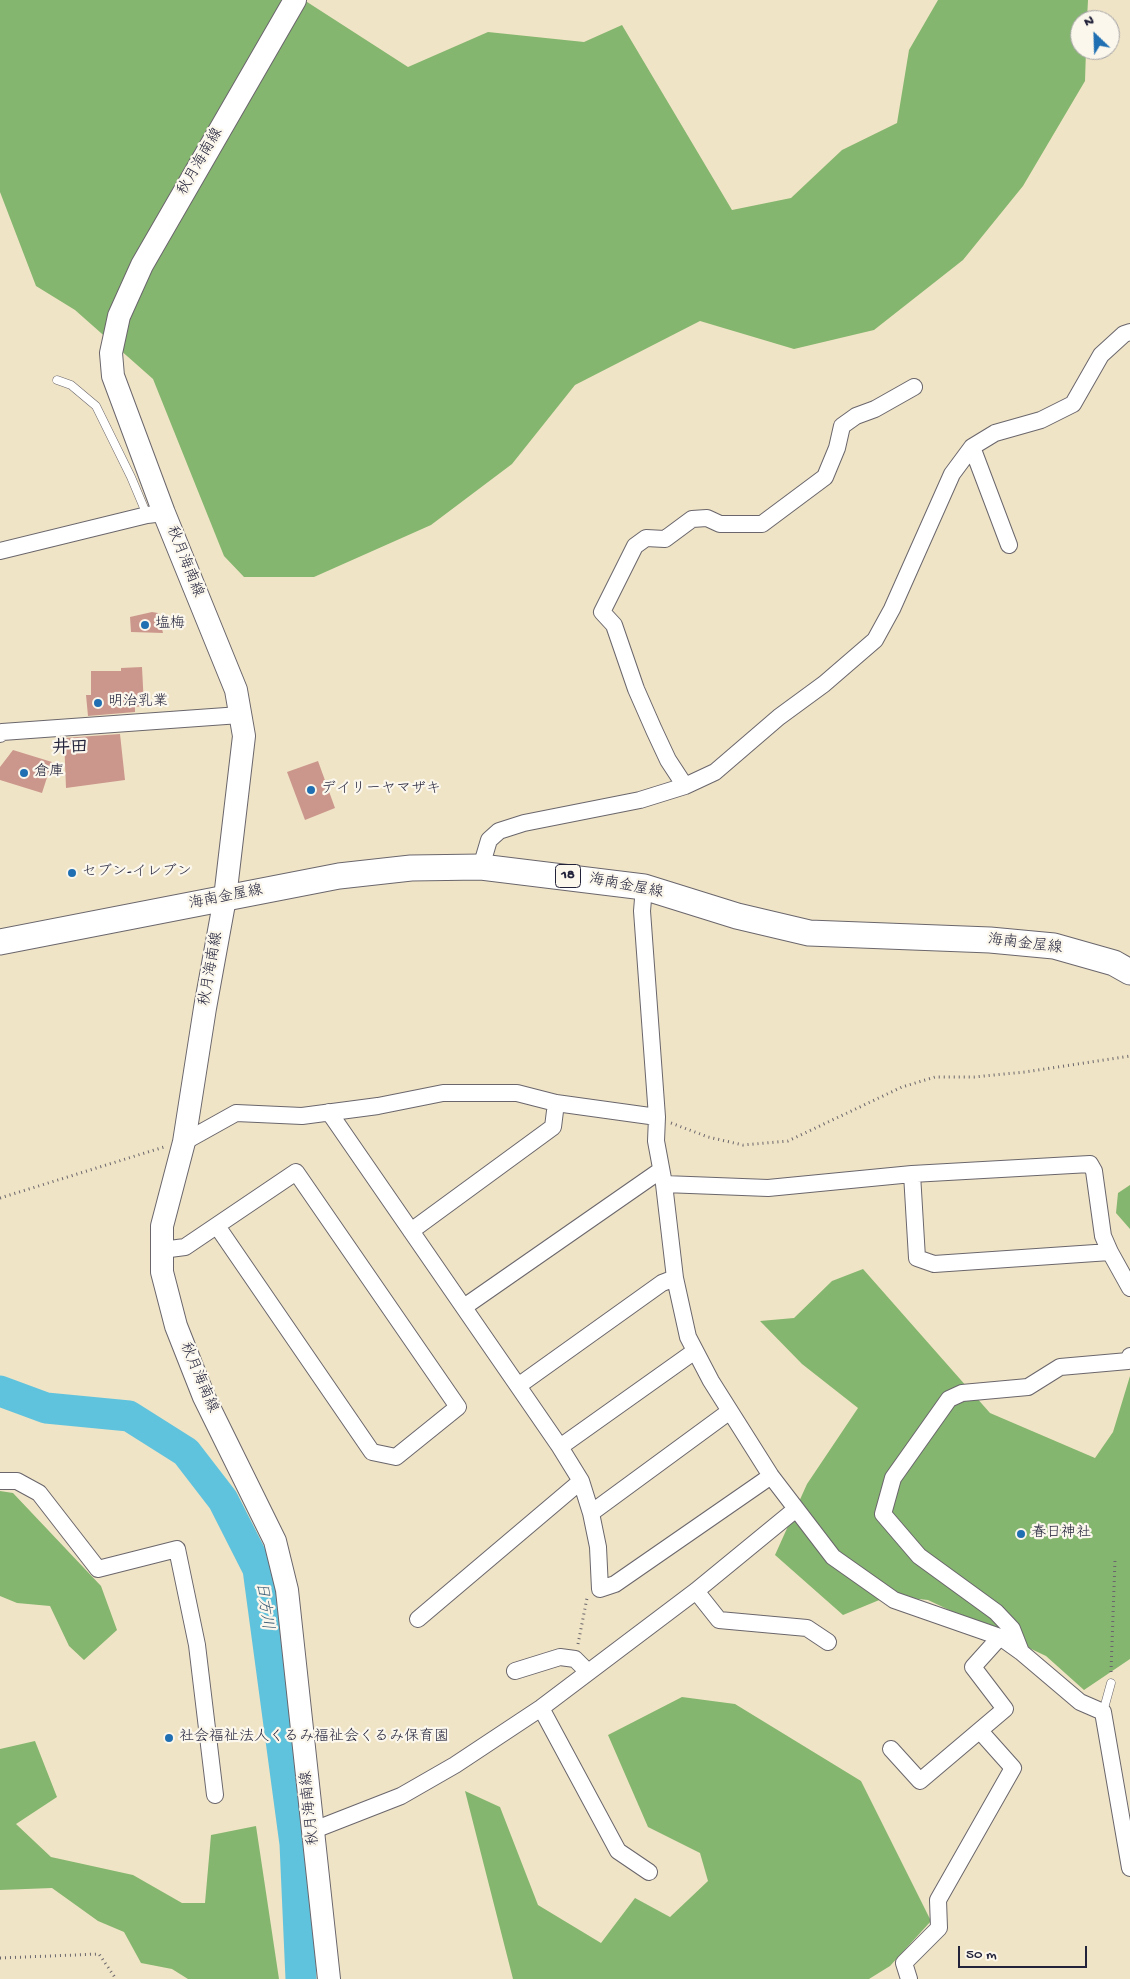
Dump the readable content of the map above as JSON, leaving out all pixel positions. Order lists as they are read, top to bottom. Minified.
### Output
{"streets":{"main road":["秋月海南線","18","海南金屋線"]},"crossings":[["秋月海南線","海南金屋線"]],"districts":["井田"],"water":["日方川"],"places":["塩梅","明治乳業","倉庫","デイリーヤマザキ","セブン-イレブン","春日神社","社会福祉法人くるみ福祉会くるみ保育園"],"scale_bar":"50 m","north":"top left"}
